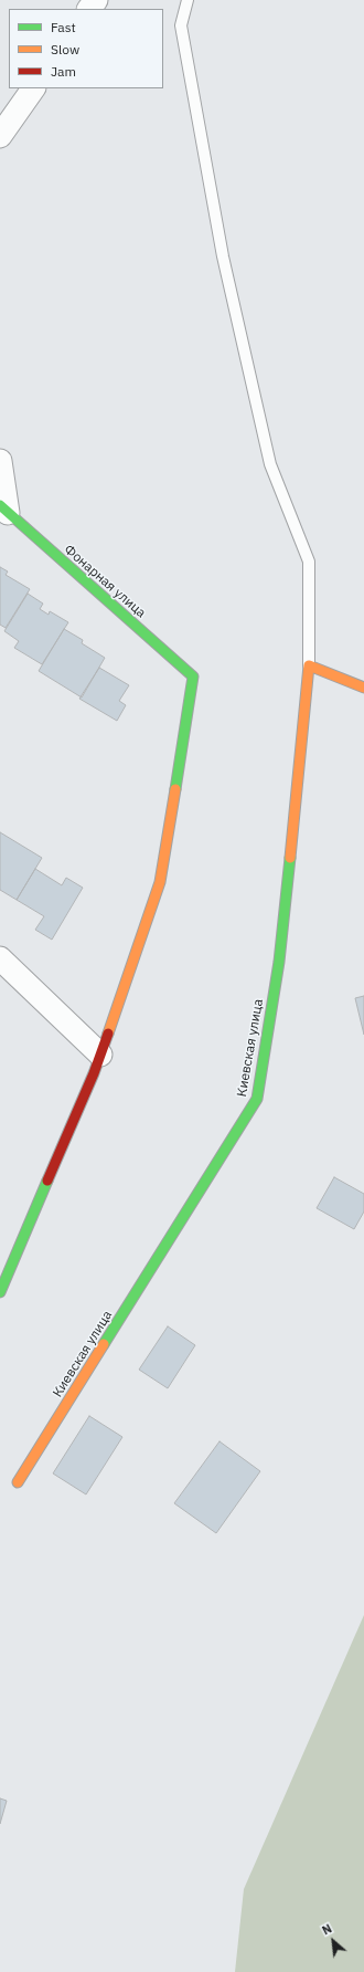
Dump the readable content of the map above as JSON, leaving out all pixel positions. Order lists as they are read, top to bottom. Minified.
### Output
{"streets":{"street":["Фонарная улица","Киевская улица"]},"legend":["Fast","Slow","Jam"],"north":"top left"}
